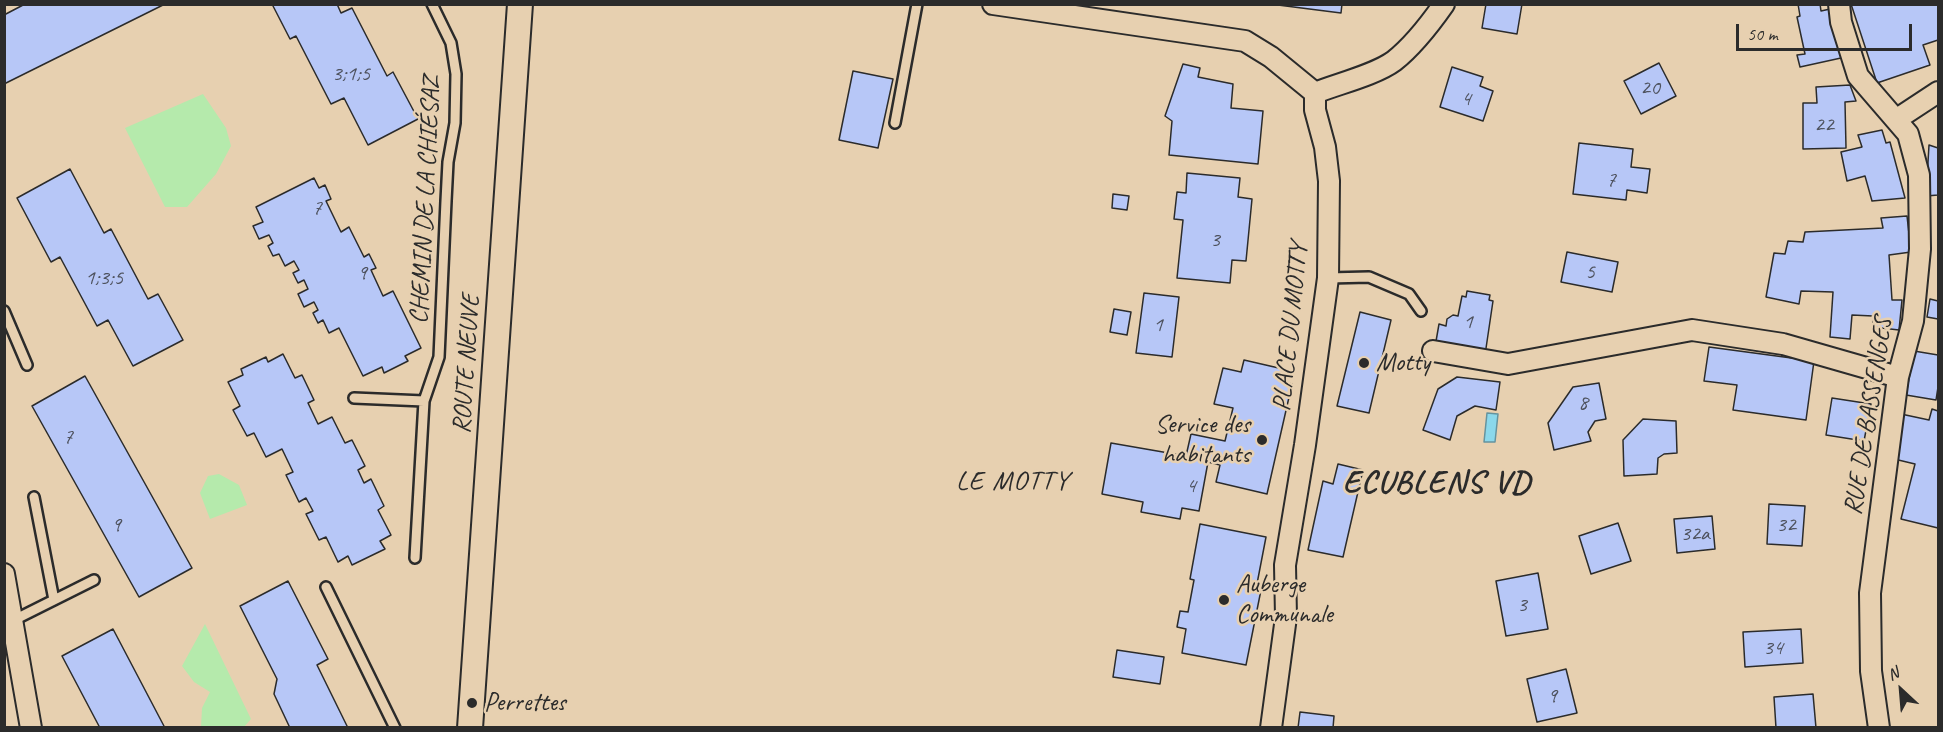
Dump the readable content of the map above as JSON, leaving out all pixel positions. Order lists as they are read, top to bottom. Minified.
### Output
{"streets":{"street":["PLACE DU MOTTY","ROUTE NEUVE","RUE DE BASSENGES"],"lane":["CHEMIN DE LA CHIÉSAZ"]},"districts":["LE MOTTY","ECUBLENS VD"],"places":["Motty","Service des habitants","Auberge Communale","Perrettes"],"house_numbers":["3;1;5","20","4","22","7","7","3","5","9","1;3;5","1","1","8","7","4","9","32","32a","3","34","9"],"scale_bar":"50 m","north":"top left"}
